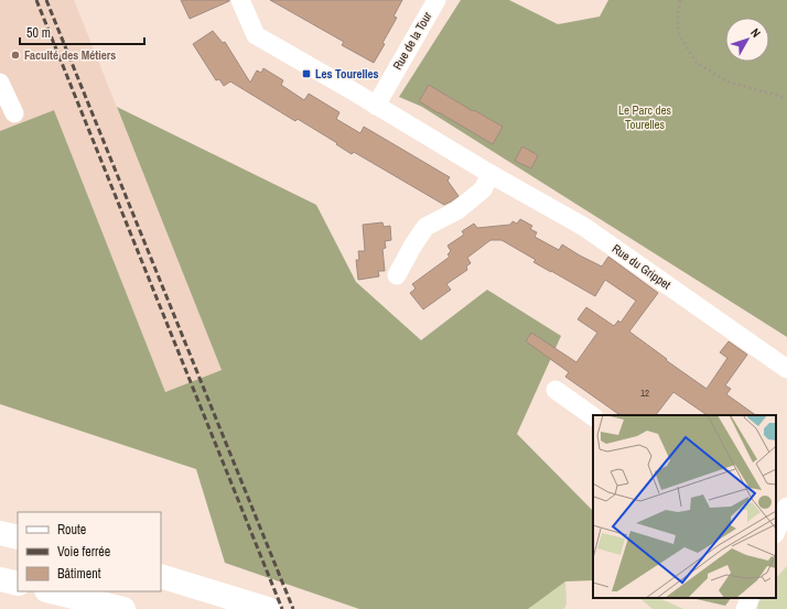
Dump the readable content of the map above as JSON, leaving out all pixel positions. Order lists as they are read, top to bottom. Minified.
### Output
{"streets":{"street":["Rue de la Tour","Rue du Grippet"]},"crossings":[["Rue de la Tour","Rue du Grippet"]],"parks":["Le Parc des Tourelles"],"places":{"other":["Faculté des Métiers"],"transit":["Les Tourelles"]},"house_numbers":["12"],"legend":["Route","Voie ferrée","Bâtiment"],"scale_bar":"50 m","north":"top right"}
